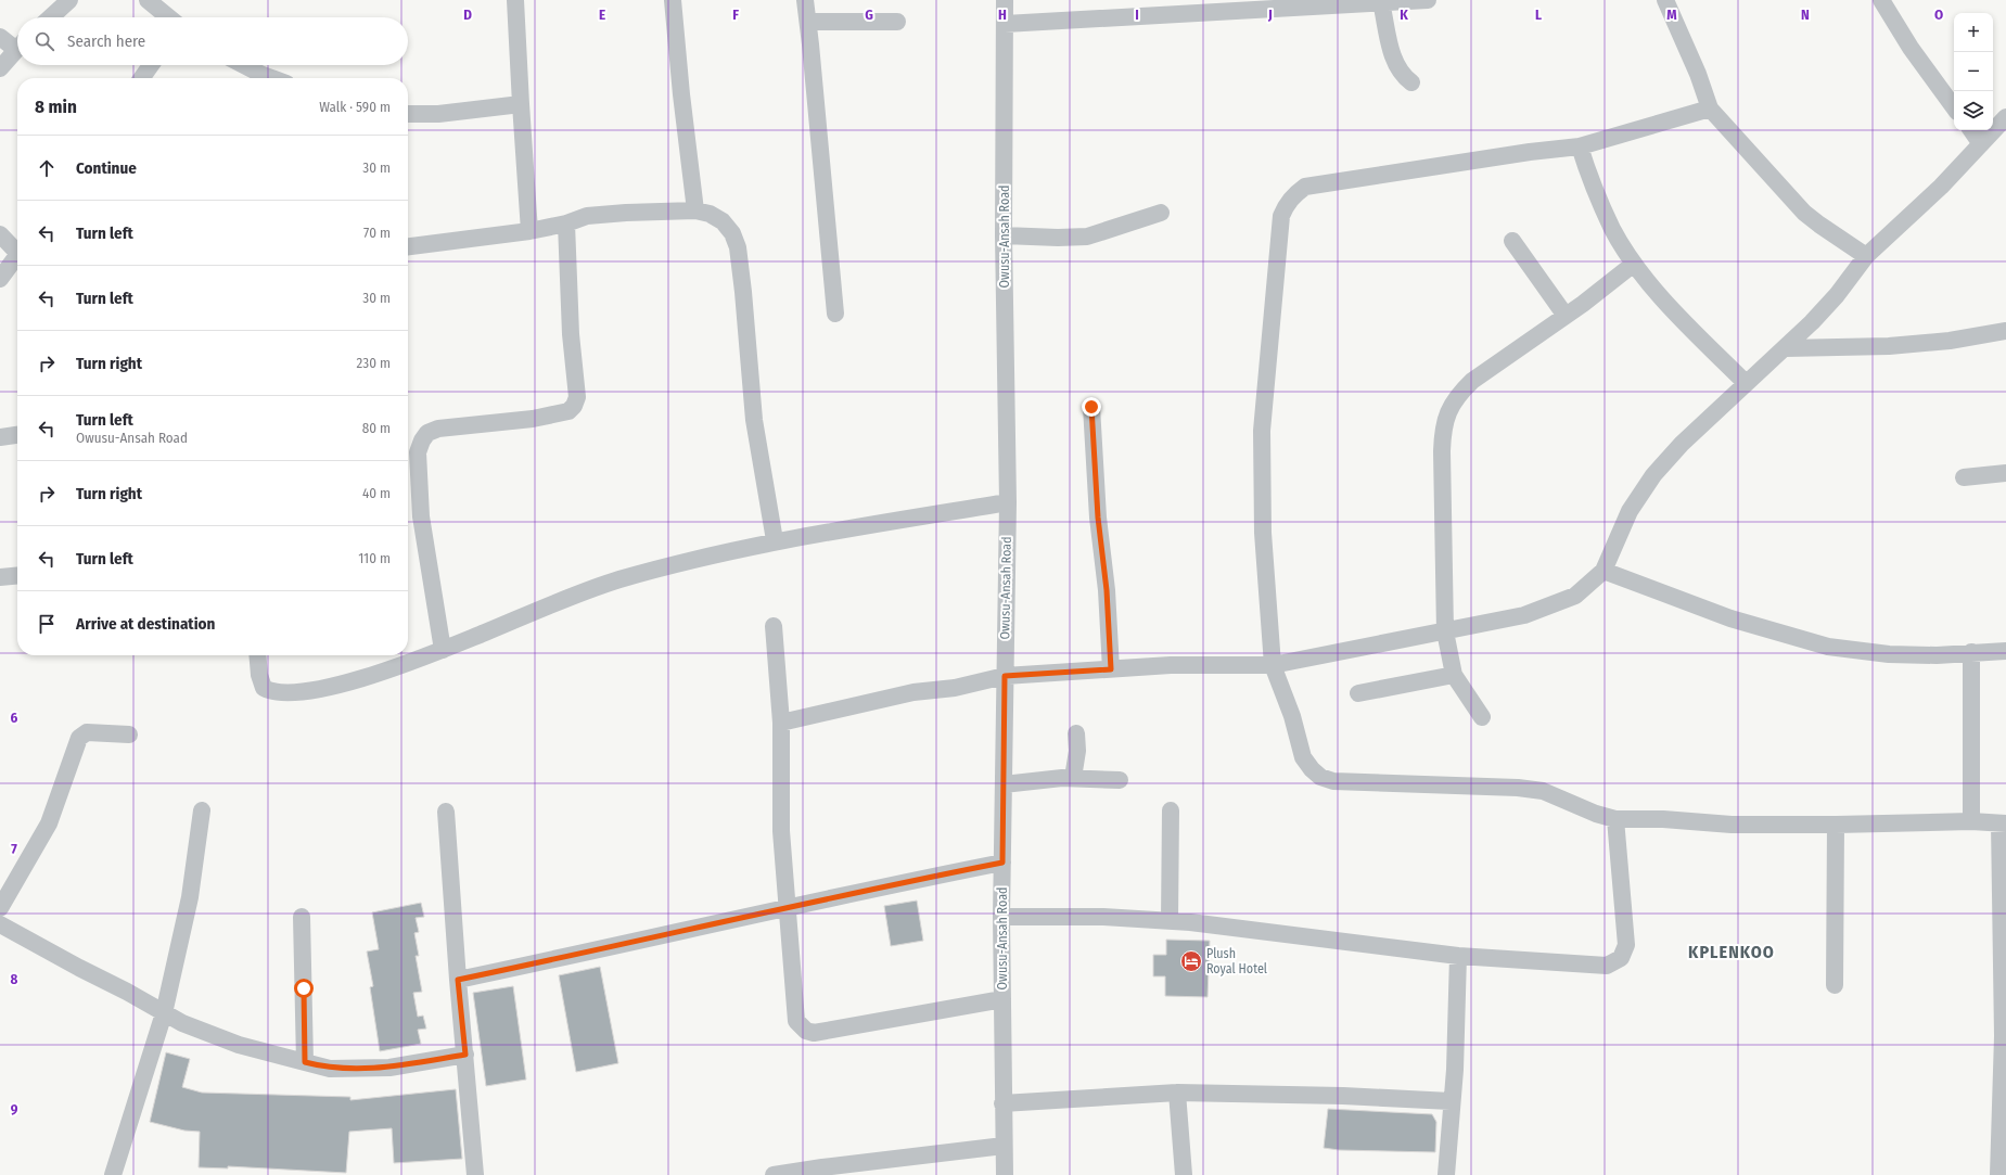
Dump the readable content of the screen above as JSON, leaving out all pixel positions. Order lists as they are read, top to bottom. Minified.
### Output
{"streets":{"street":["Owusu-Ansah Road"]},"districts":["KPLENKOO"],"places":{"hotel":["Plush Royal Hotel"]},"page":{"map_buttons":["+","−"],"search":"Search here","heading":["8 min","Walk · 590 m"],"list":[["Continue","30 m"],["Turn left","70 m"],["Turn left","30 m"],["Turn right","230 m"],["Turn left","Owusu-Ansah Road","80 m"],["Turn right","40 m"],["Turn left","110 m"],"Arrive at destination"]},"grid":{"columns":["D","E","F","G","H","I","J","K","L","M","N","O"],"rows":["6","7","8","9"]}}
